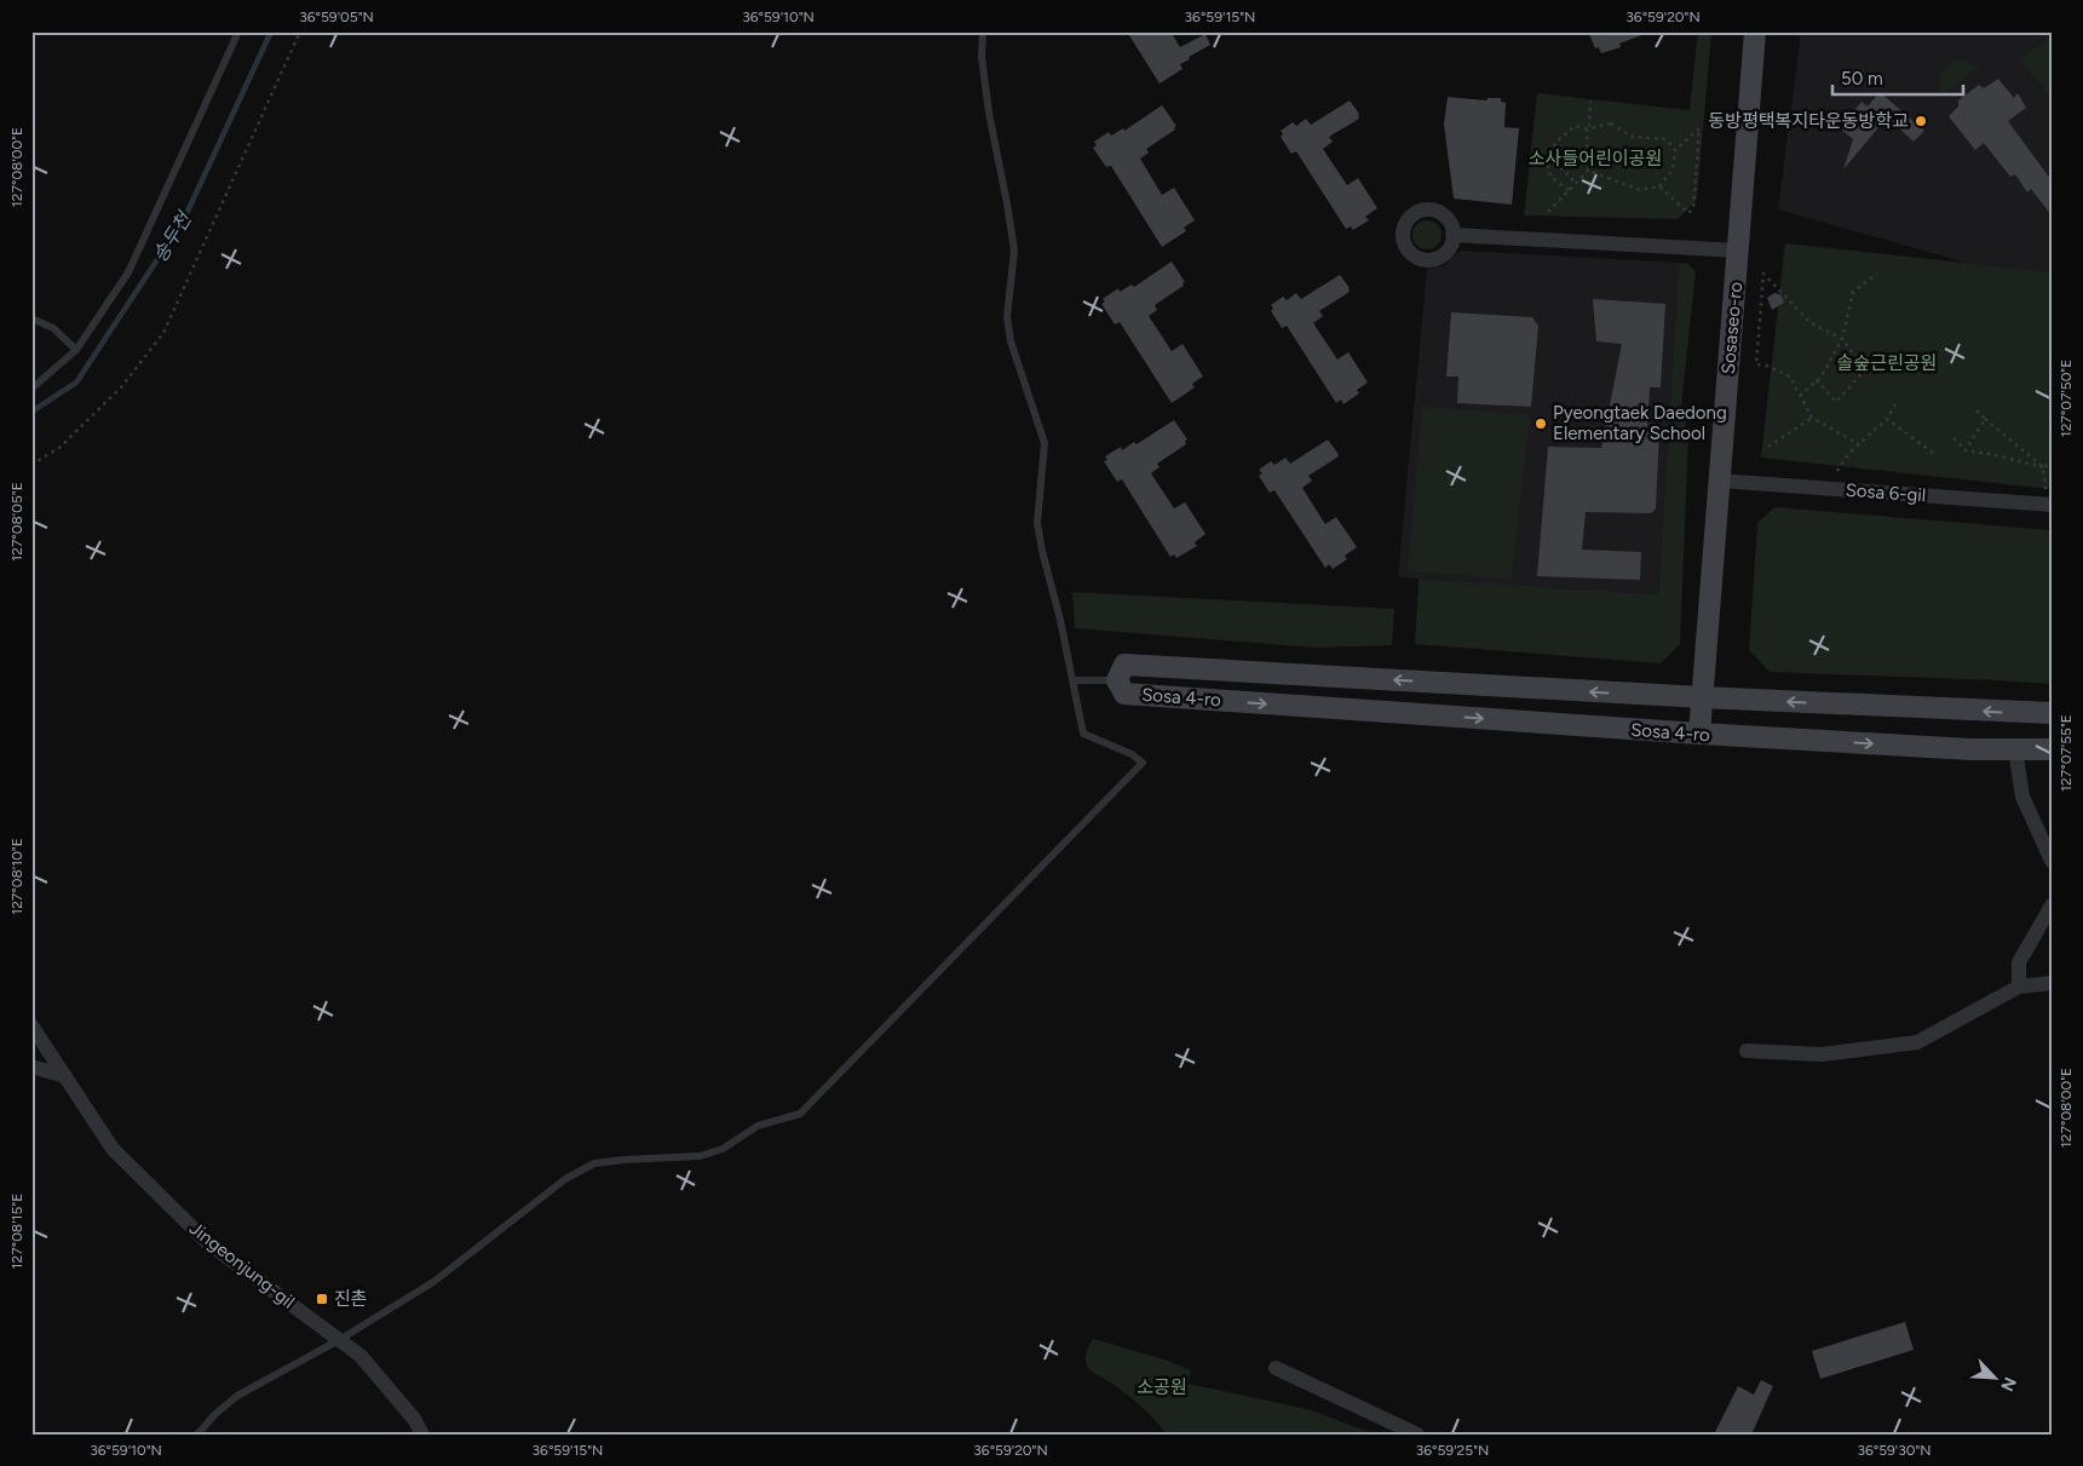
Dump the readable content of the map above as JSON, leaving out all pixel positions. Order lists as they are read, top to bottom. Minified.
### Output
{"streets":{"main road":["Sosaseo-ro","Sosa 4-ro"],"street":["Sosa 6-gil","Jingeonjung-gil"]},"crossings":[["Sosaseo-ro","Sosa 6-gil"],["Sosaseo-ro","Sosa 4-ro"]],"water":["송두천"],"parks":["소사들어린이공원","솔숲근린공원","소공원"],"places":{"other":["동방평택복지타운동방학교","Pyeongtaek Daedong Elementary School"],"transit":["진촌"]},"scale_bar":"50 m","north":"bottom right","coordinates":["36°59'05\"N","36°59'10\"N","36°59'15\"N","36°59'20\"N","127°08'00\"E","127°07'50\"E","127°08'05\"E","127°07'55\"E","127°08'10\"E","127°08'15\"E","36°59'25\"N","36°59'30\"N"]}
